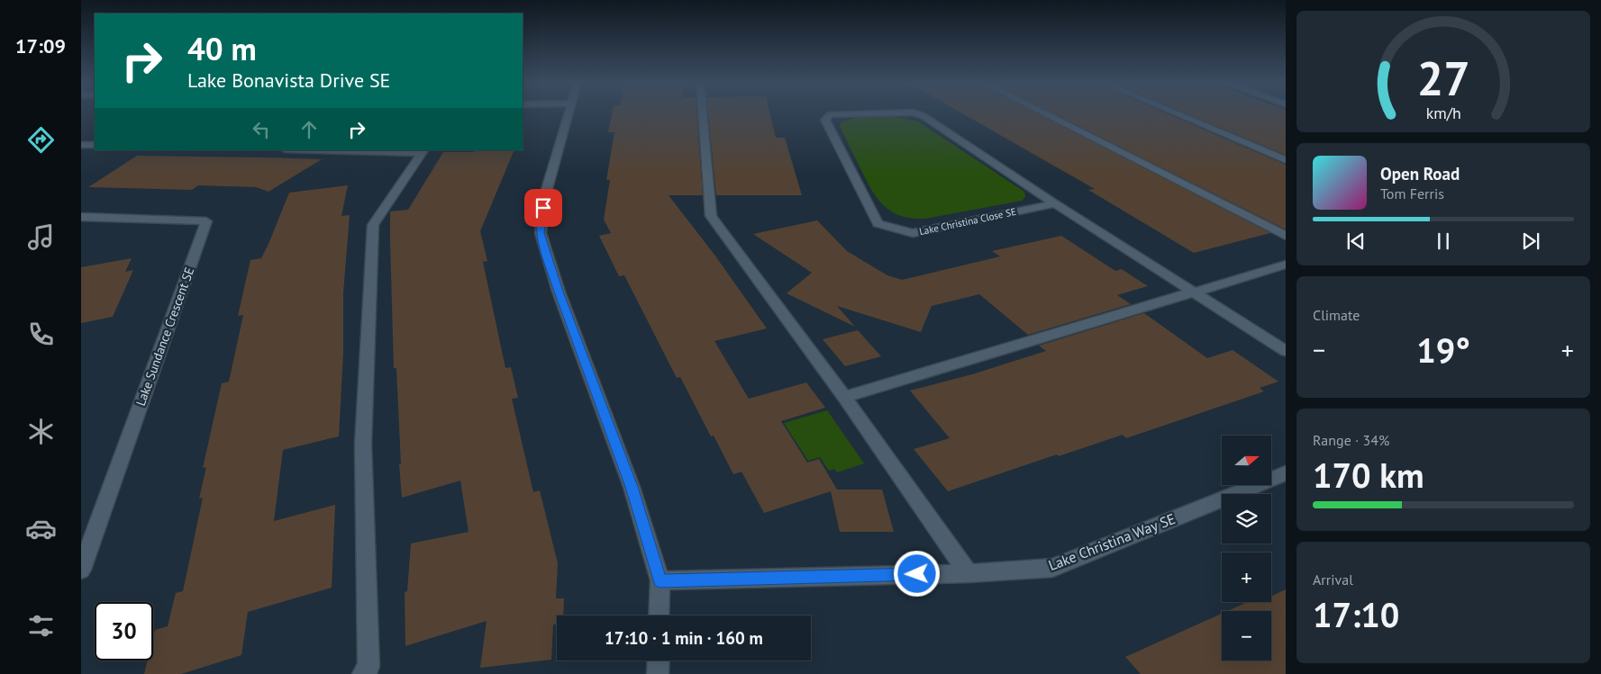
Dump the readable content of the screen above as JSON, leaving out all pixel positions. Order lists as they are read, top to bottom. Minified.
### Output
{"streets":{"street":["Lake Christina Close SE","Lake Sundance Crescent SE","Lake Christina Way SE"]},"north":"right","page":{"tabs":"17:09","turn":["40 m","Lake Bonavista Drive SE"],"song":["Open Road","Tom Ferris"],"tile":["Climate",["Range · 34%","170 km"],["Arrival","17:10"]],"heat":["−","19°","+"],"map_buttons":["+","−"],"limit":"30","trip":"17:10 · 1 min · 160 m","gauge":["27","km/h"]}}
